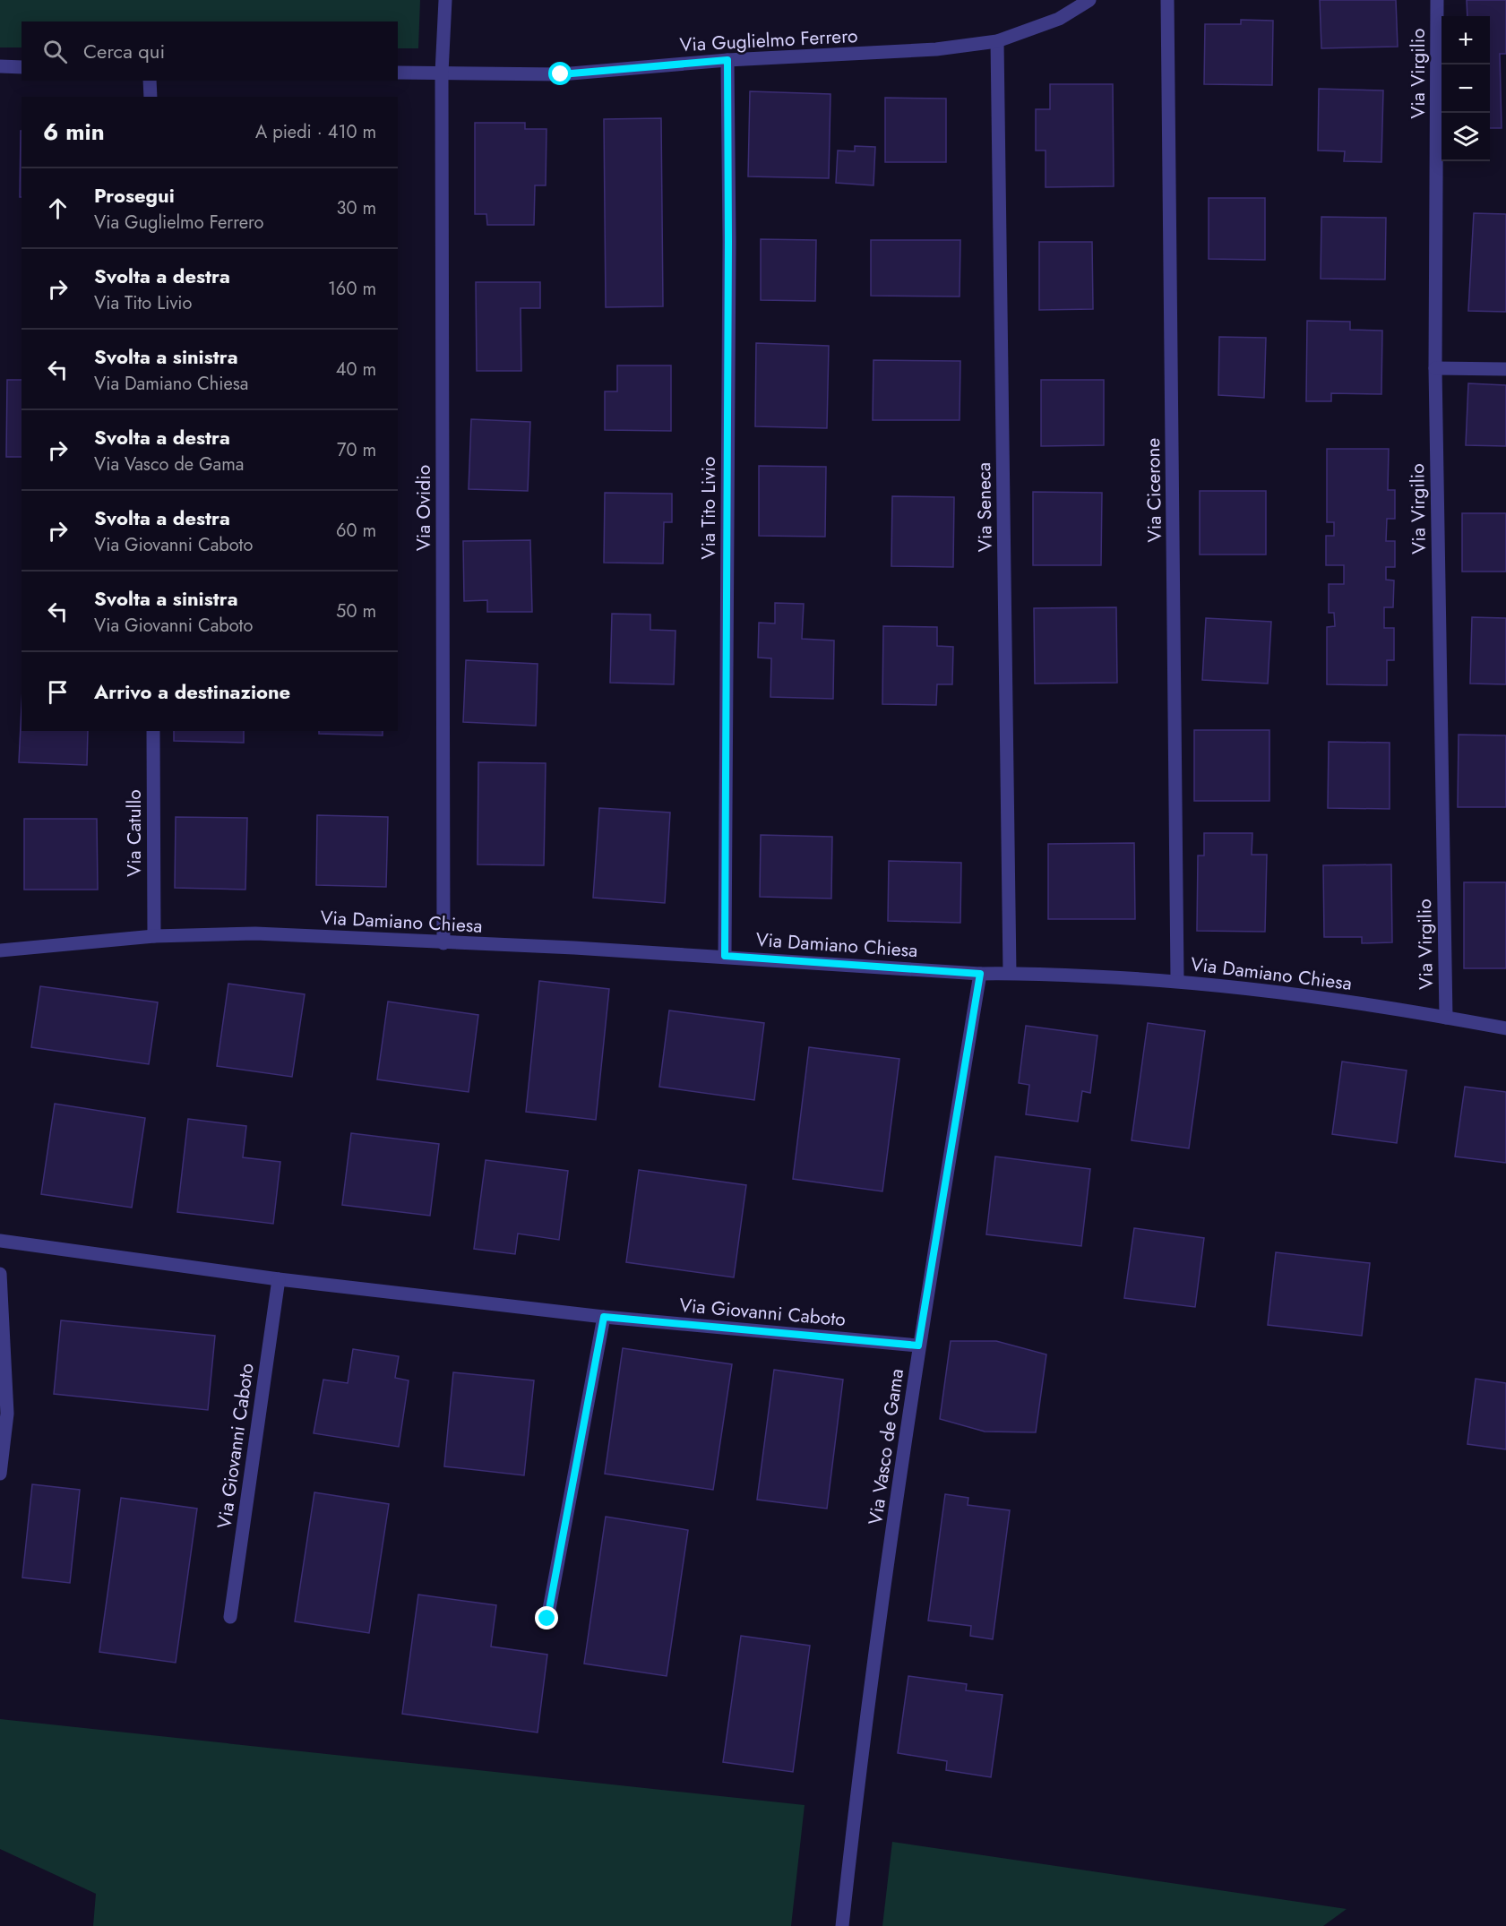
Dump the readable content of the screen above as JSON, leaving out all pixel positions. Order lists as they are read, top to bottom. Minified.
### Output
{"streets":{"street":["Via Guglielmo Ferrero","Via Virgilio","Via Cicerone","Via Seneca","Via Ovidio","Via Tito Livio","Via Catullo","Via Damiano Chiesa","Via Giovanni Caboto","Via Vasco de Gama"]},"crossings":[["Via Guglielmo Ferrero","Via Seneca"],["Via Guglielmo Ferrero","Via Ovidio"],["Via Guglielmo Ferrero","Via Tito Livio"],["Via Virgilio","Via Damiano Chiesa"],["Via Cicerone","Via Damiano Chiesa"],["Via Seneca","Via Damiano Chiesa"],["Via Ovidio","Via Damiano Chiesa"],["Via Tito Livio","Via Damiano Chiesa"],["Via Catullo","Via Damiano Chiesa"],["Via Damiano Chiesa","Via Vasco de Gama"],["Via Giovanni Caboto","Via Vasco de Gama"]],"page":{"map_buttons":["+","−"],"search":"Cerca qui","heading":["6 min","A piedi · 410 m"],"list":[["Prosegui","Via Guglielmo Ferrero","30 m"],["Svolta a destra","Via Tito Livio","160 m"],["Svolta a sinistra","Via Damiano Chiesa","40 m"],["Svolta a destra","Via Vasco de Gama","70 m"],["Svolta a destra","Via Giovanni Caboto","60 m"],["Svolta a sinistra","Via Giovanni Caboto","50 m"],"Arrivo a destinazione"]}}
